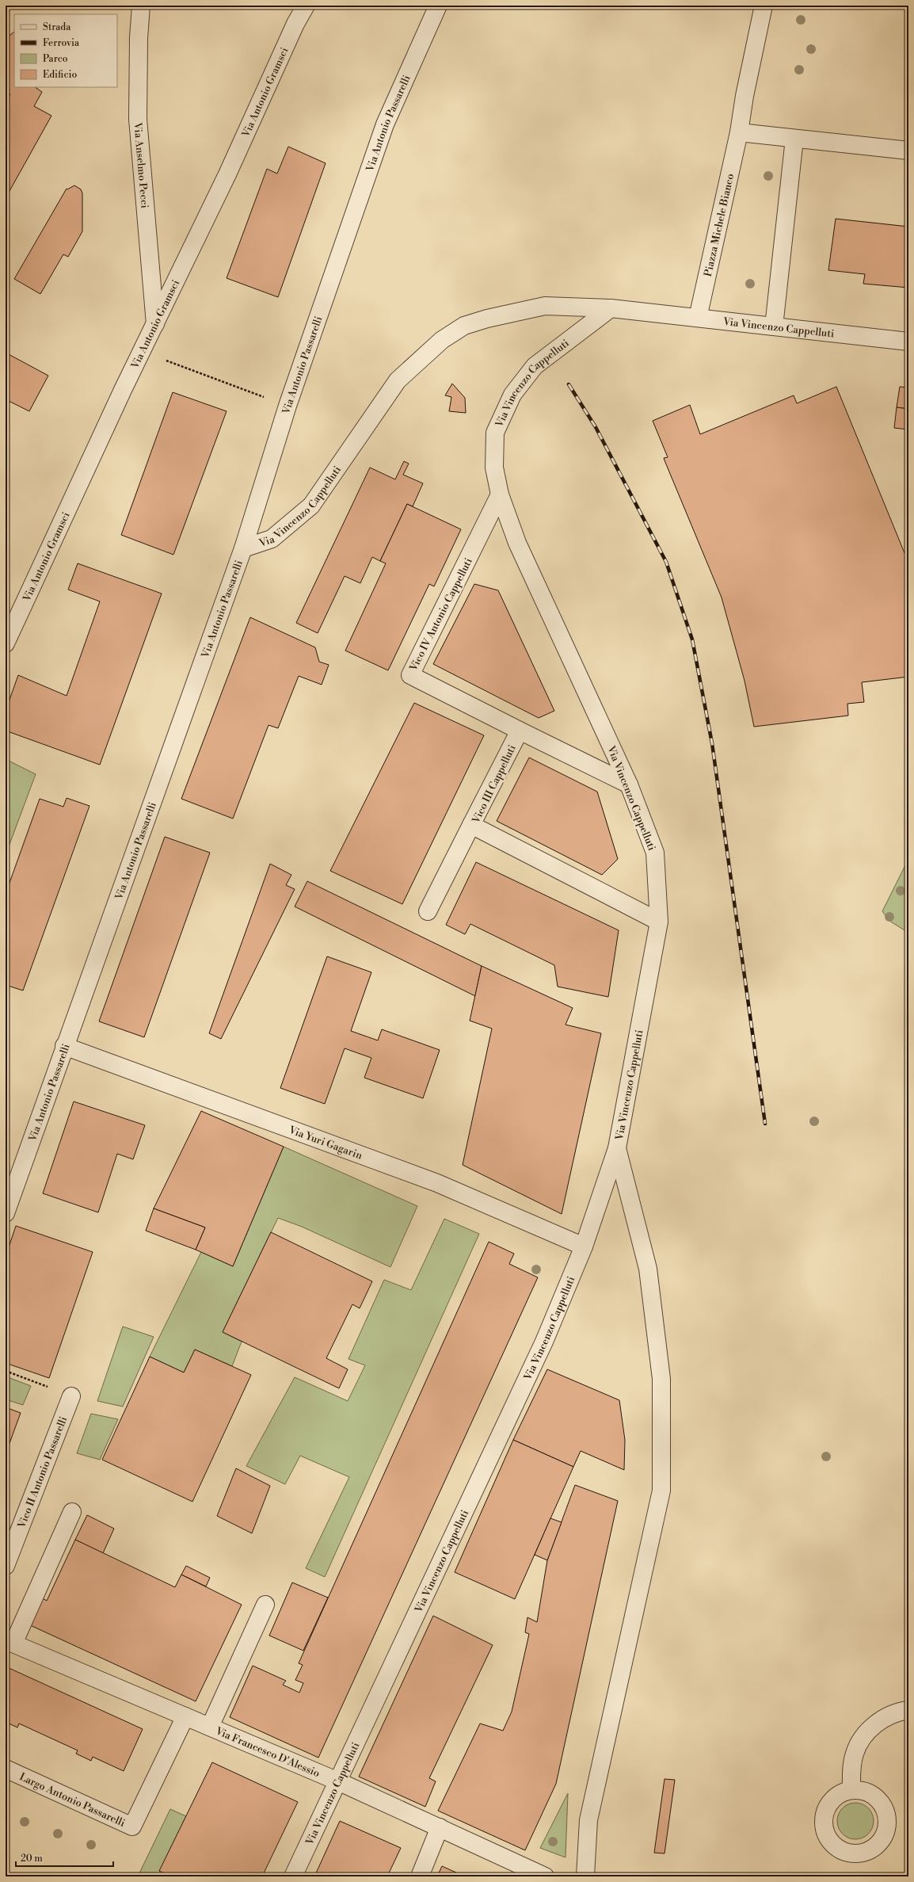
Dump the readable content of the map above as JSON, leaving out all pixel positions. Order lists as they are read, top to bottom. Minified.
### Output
{"streets":{"street":["Via Antonio Gramsci","Via Antonio Passarelli","Via Anselmo Pecci","Piazza Michele Bianco","Via Vincenzo Cappelluti","Vico IV Antonio Cappelluti","Vico III Cappelluti","Via Yuri Gagarin","Vico II Antonio Passarelli","Via Francesco D'Alessio","Largo Antonio Passarelli"]},"crossings":[["Via Antonio Gramsci","Via Anselmo Pecci"],["Via Antonio Passarelli","Via Vincenzo Cappelluti"],["Via Antonio Passarelli","Via Yuri Gagarin"],["Piazza Michele Bianco","Via Vincenzo Cappelluti"],["Via Vincenzo Cappelluti","Vico IV Antonio Cappelluti"],["Via Vincenzo Cappelluti","Vico III Cappelluti"],["Via Vincenzo Cappelluti","Via Yuri Gagarin"],["Via Vincenzo Cappelluti","Via Francesco D'Alessio"],["Vico IV Antonio Cappelluti","Vico III Cappelluti"],["Via Francesco D'Alessio","Largo Antonio Passarelli"]],"legend":["Strada","Ferrovia","Parco","Edificio"],"scale_bar":"20 m"}
